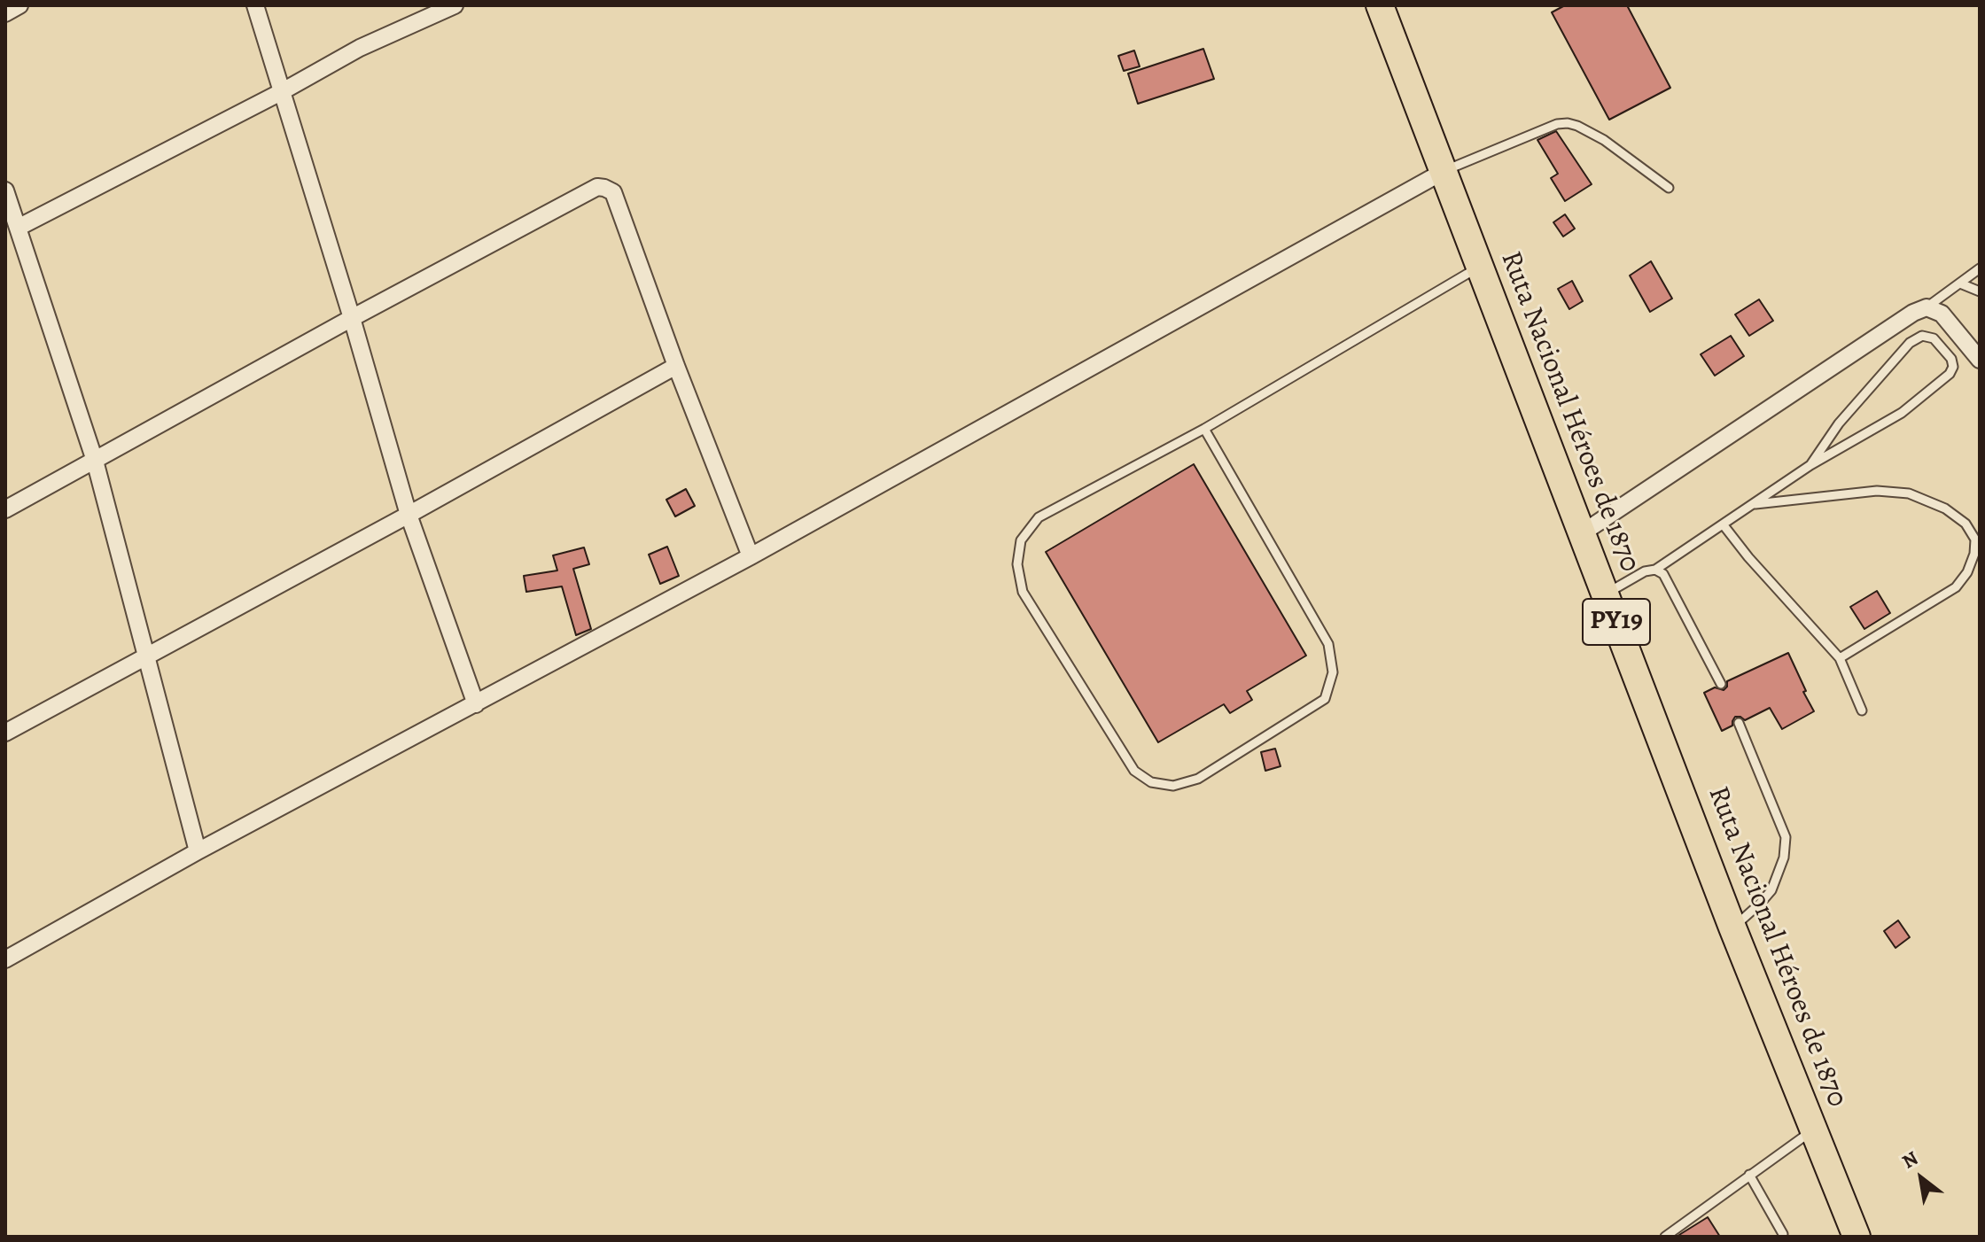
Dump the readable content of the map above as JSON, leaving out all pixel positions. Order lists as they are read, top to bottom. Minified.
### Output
{"streets":{"highway":["Ruta Nacional Héroes de 1870","PY19"]},"north":"top left"}
